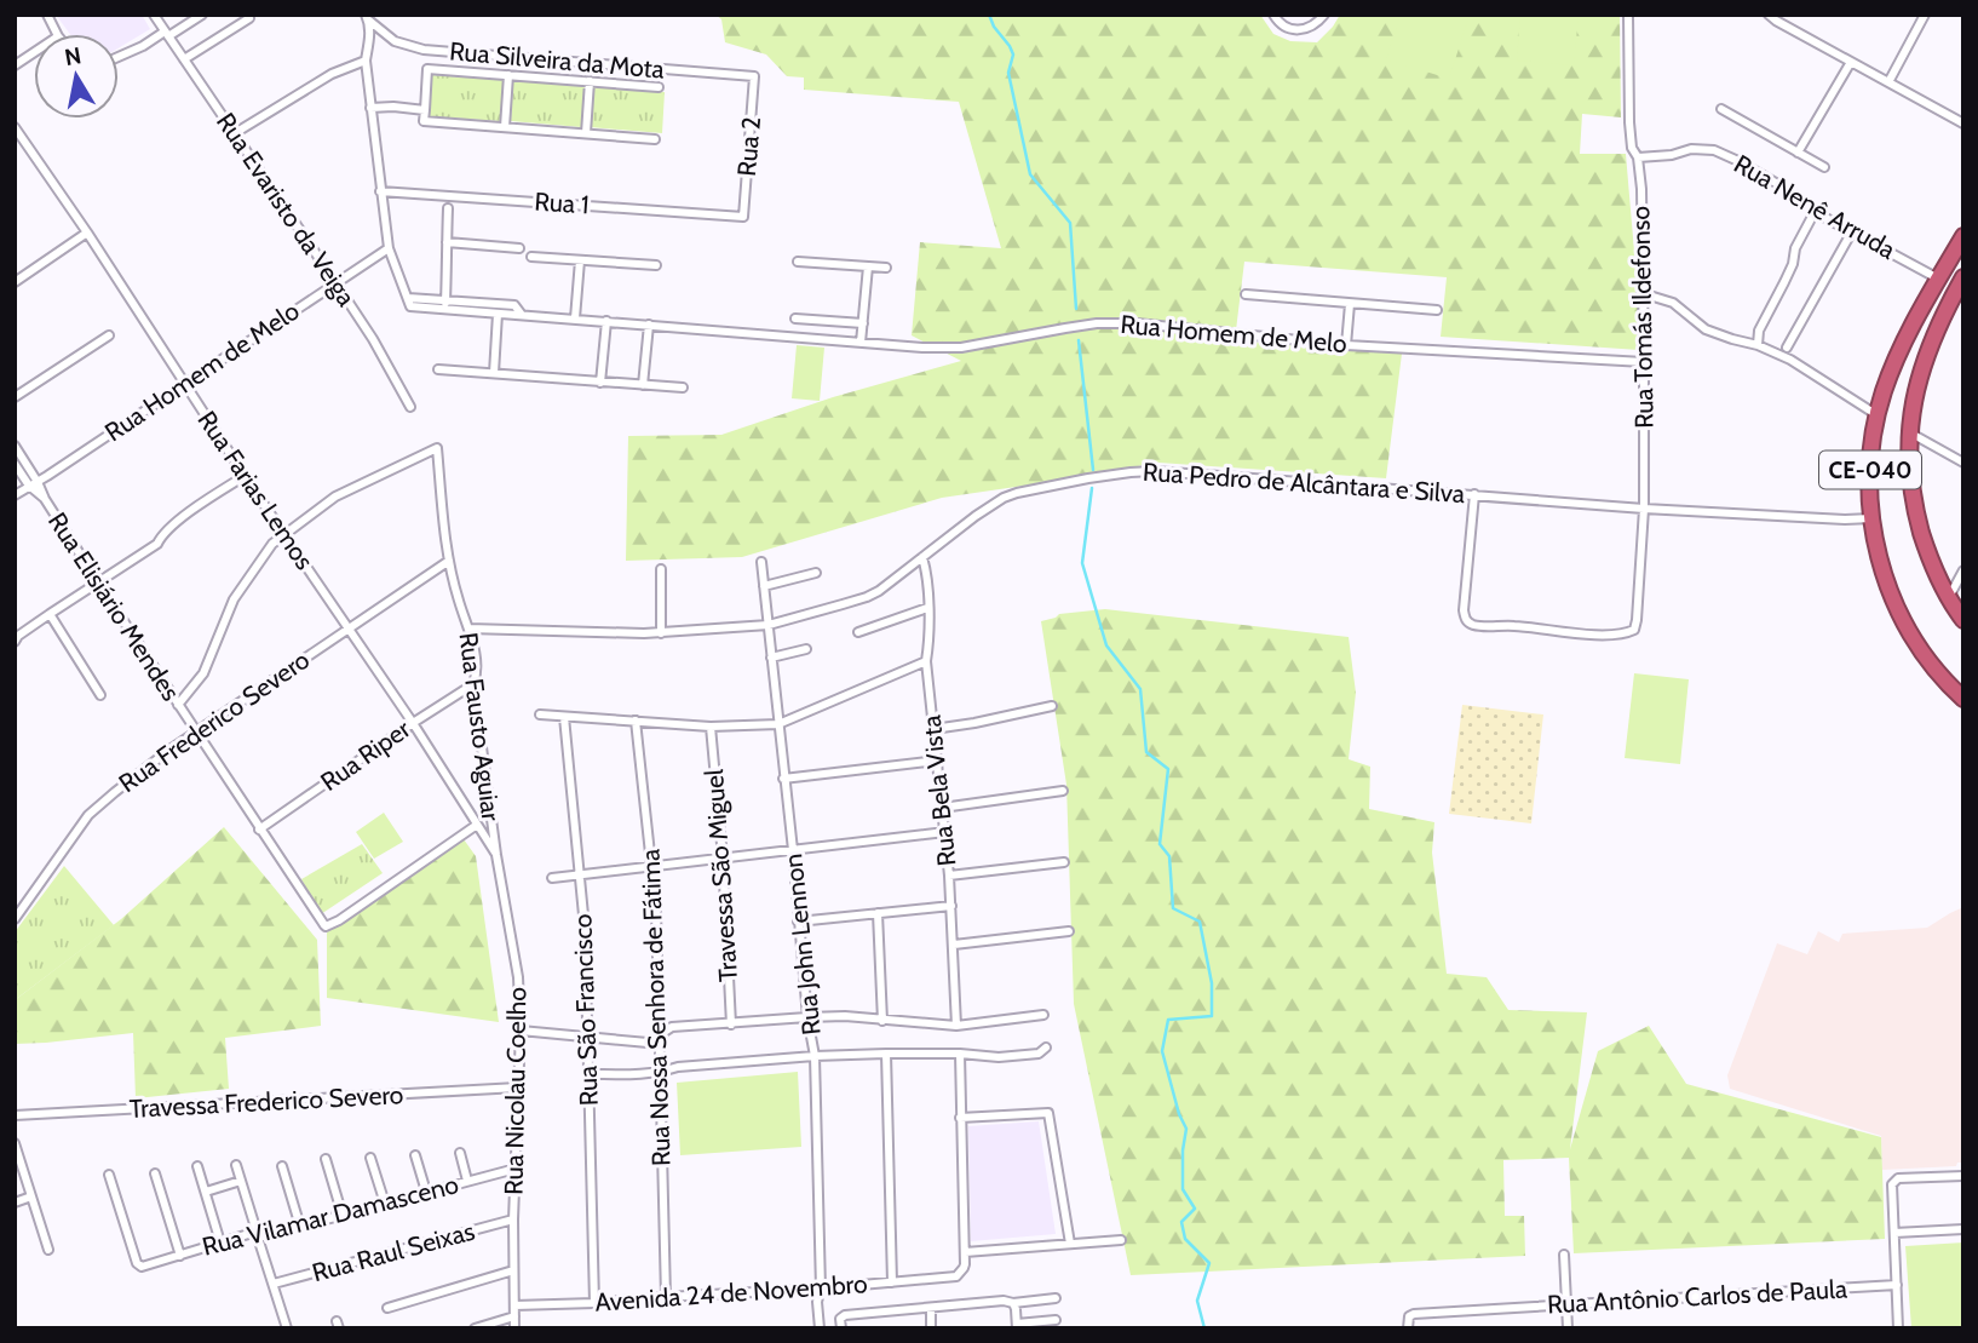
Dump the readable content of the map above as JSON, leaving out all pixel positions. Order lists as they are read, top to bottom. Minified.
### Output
{"streets":{"highway":["CE-040"],"street":["Rua Silveira da Mota","Rua 2","Rua 1","Rua Nenê Arruda","Rua Evaristo da Veiga","Rua Tomás Ildefonso","Rua Homem de Melo","Rua Pedro de Alcântara e Silva","Rua Farias Lemos","Rua Elisiário Mendes","Rua Frederico Severo","Rua Fausto Aguiar","Rua Riper","Rua Bela Vista","Travessa São Miguel","Rua John Lennon","Rua Nossa Senhora de Fátima","Rua São Francisco","Rua Nicolau Coelho","Travessa Frederico Severo","Rua Vilamar Damasceno","Rua Raul Seixas","Avenida 24 de Novembro","Rua Antônio Carlos de Paula"]},"crossings":[["Rua Silveira da Mota","Rua 2"],["Rua 2","Rua 1"],["Rua Nenê Arruda","Rua Tomás Ildefonso"],["Rua Nenê Arruda","CE-040"],["Rua Evaristo da Veiga","Rua Homem de Melo"],["Rua Tomás Ildefonso","Rua Homem de Melo"],["Rua Tomás Ildefonso","Rua Pedro de Alcântara e Silva"],["Rua Homem de Melo","Rua Farias Lemos"],["Rua Homem de Melo","Rua Elisiário Mendes"],["CE-040","Rua Pedro de Alcântara e Silva"],["Rua Pedro de Alcântara e Silva","Rua Fausto Aguiar"],["Rua Pedro de Alcântara e Silva","Rua Bela Vista"],["Rua Pedro de Alcântara e Silva","Rua John Lennon"],["Rua Farias Lemos","Rua Elisiário Mendes"],["Rua Farias Lemos","Rua Frederico Severo"],["Rua Farias Lemos","Rua Fausto Aguiar"],["Rua Farias Lemos","Rua Riper"],["Rua Farias Lemos","Rua Nicolau Coelho"],["Rua Elisiário Mendes","Rua Frederico Severo"],["Rua Elisiário Mendes","Rua Riper"],["Rua Frederico Severo","Rua Fausto Aguiar"],["Rua Fausto Aguiar","Rua Riper"],["Rua Fausto Aguiar","Rua Nicolau Coelho"],["Rua John Lennon","Avenida 24 de Novembro"],["Rua Nossa Senhora de Fátima","Avenida 24 de Novembro"],["Rua São Francisco","Avenida 24 de Novembro"],["Rua Nicolau Coelho","Travessa Frederico Severo"],["Rua Nicolau Coelho","Rua Vilamar Damasceno"],["Rua Nicolau Coelho","Rua Raul Seixas"],["Rua Nicolau Coelho","Avenida 24 de Novembro"]],"north":"top"}
